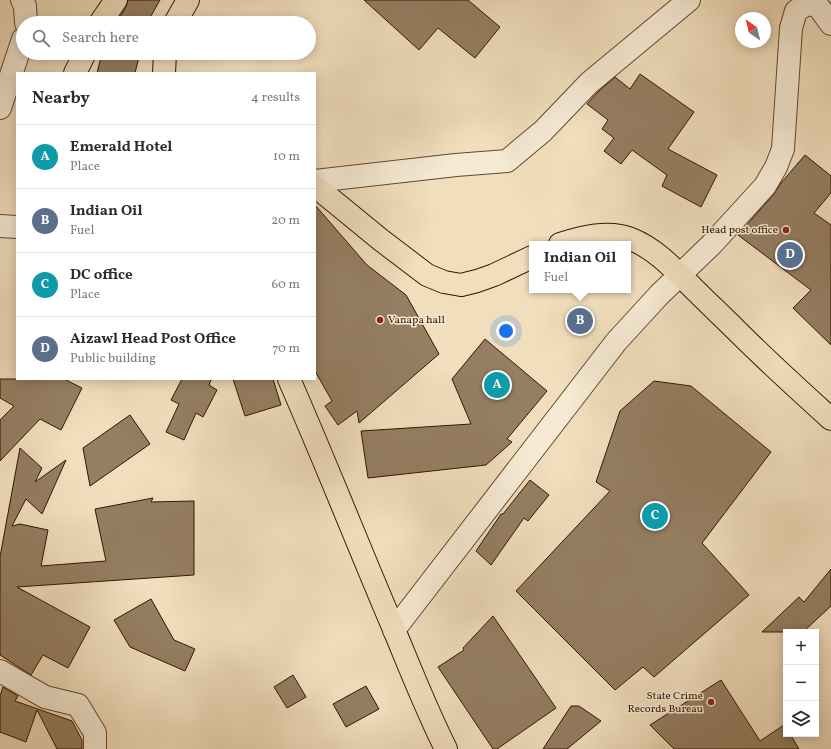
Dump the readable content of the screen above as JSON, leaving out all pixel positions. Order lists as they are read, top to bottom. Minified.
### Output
{"places":["Head post office","Vanapa hall","State Crime Records Bureau"],"north":"top left","page":{"search":"Search here","heading":["Nearby","4 results"],"list":[{"mark":"A","name":"Emerald Hotel","note":"Place","value":"10 m"},{"mark":"B","name":"Indian Oil","note":"Fuel","value":"20 m"},{"mark":"C","name":"DC office","note":"Place","value":"60 m"},{"mark":"D","name":"Aizawl Head Post Office","note":"Public building","value":"70 m"}],"pins":["D","B","A","C"],"popup":["Indian Oil","Fuel"],"map_buttons":["+","−"]}}
